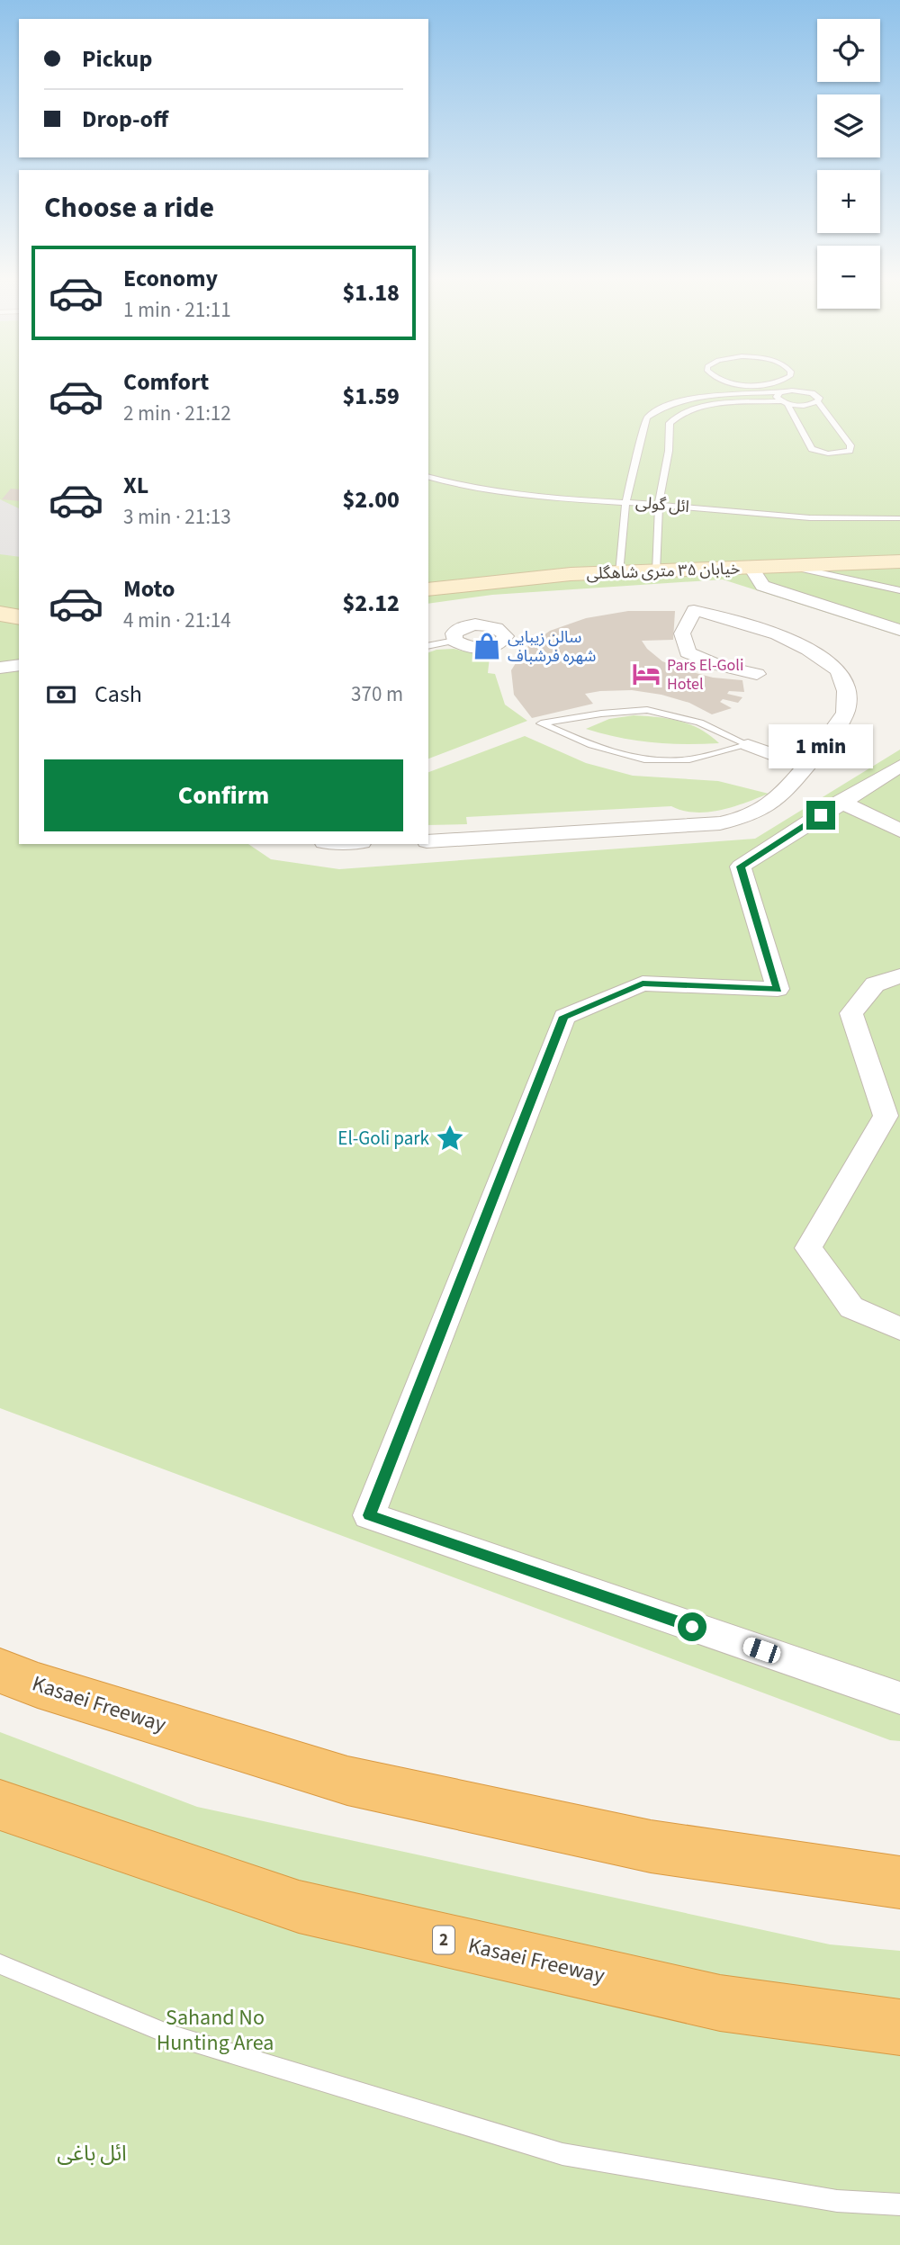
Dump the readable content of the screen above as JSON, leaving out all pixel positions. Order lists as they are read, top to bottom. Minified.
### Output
{"streets":{"highway":["Kasaei Freeway","2"],"street":["خیابان ۳۵ متری شاهگلی"],"lane":["ائل گولی"]},"parks":["Sahand No Hunting Area","ائل باغی"],"places":{"shop":["سالن زیبایی شهره فرشباف"],"hotel":["Pars El-Goli Hotel"],"place":["El-Goli park"]},"page":{"map_buttons":["+","−"],"banner":["Pickup","Drop-off"],"heading":"Choose a ride","list":[{"name":"Economy","note":"1 min · 21:11","value":"$1.18"},{"name":"Comfort","note":"2 min · 21:12","value":"$1.59"},{"name":"XL","note":"3 min · 21:13","value":"$2.00"},{"name":"Moto","note":"4 min · 21:14","value":"$2.12"}],"pay":["Cash","370 m"],"bubble":"1 min","buttons":"Confirm"}}
